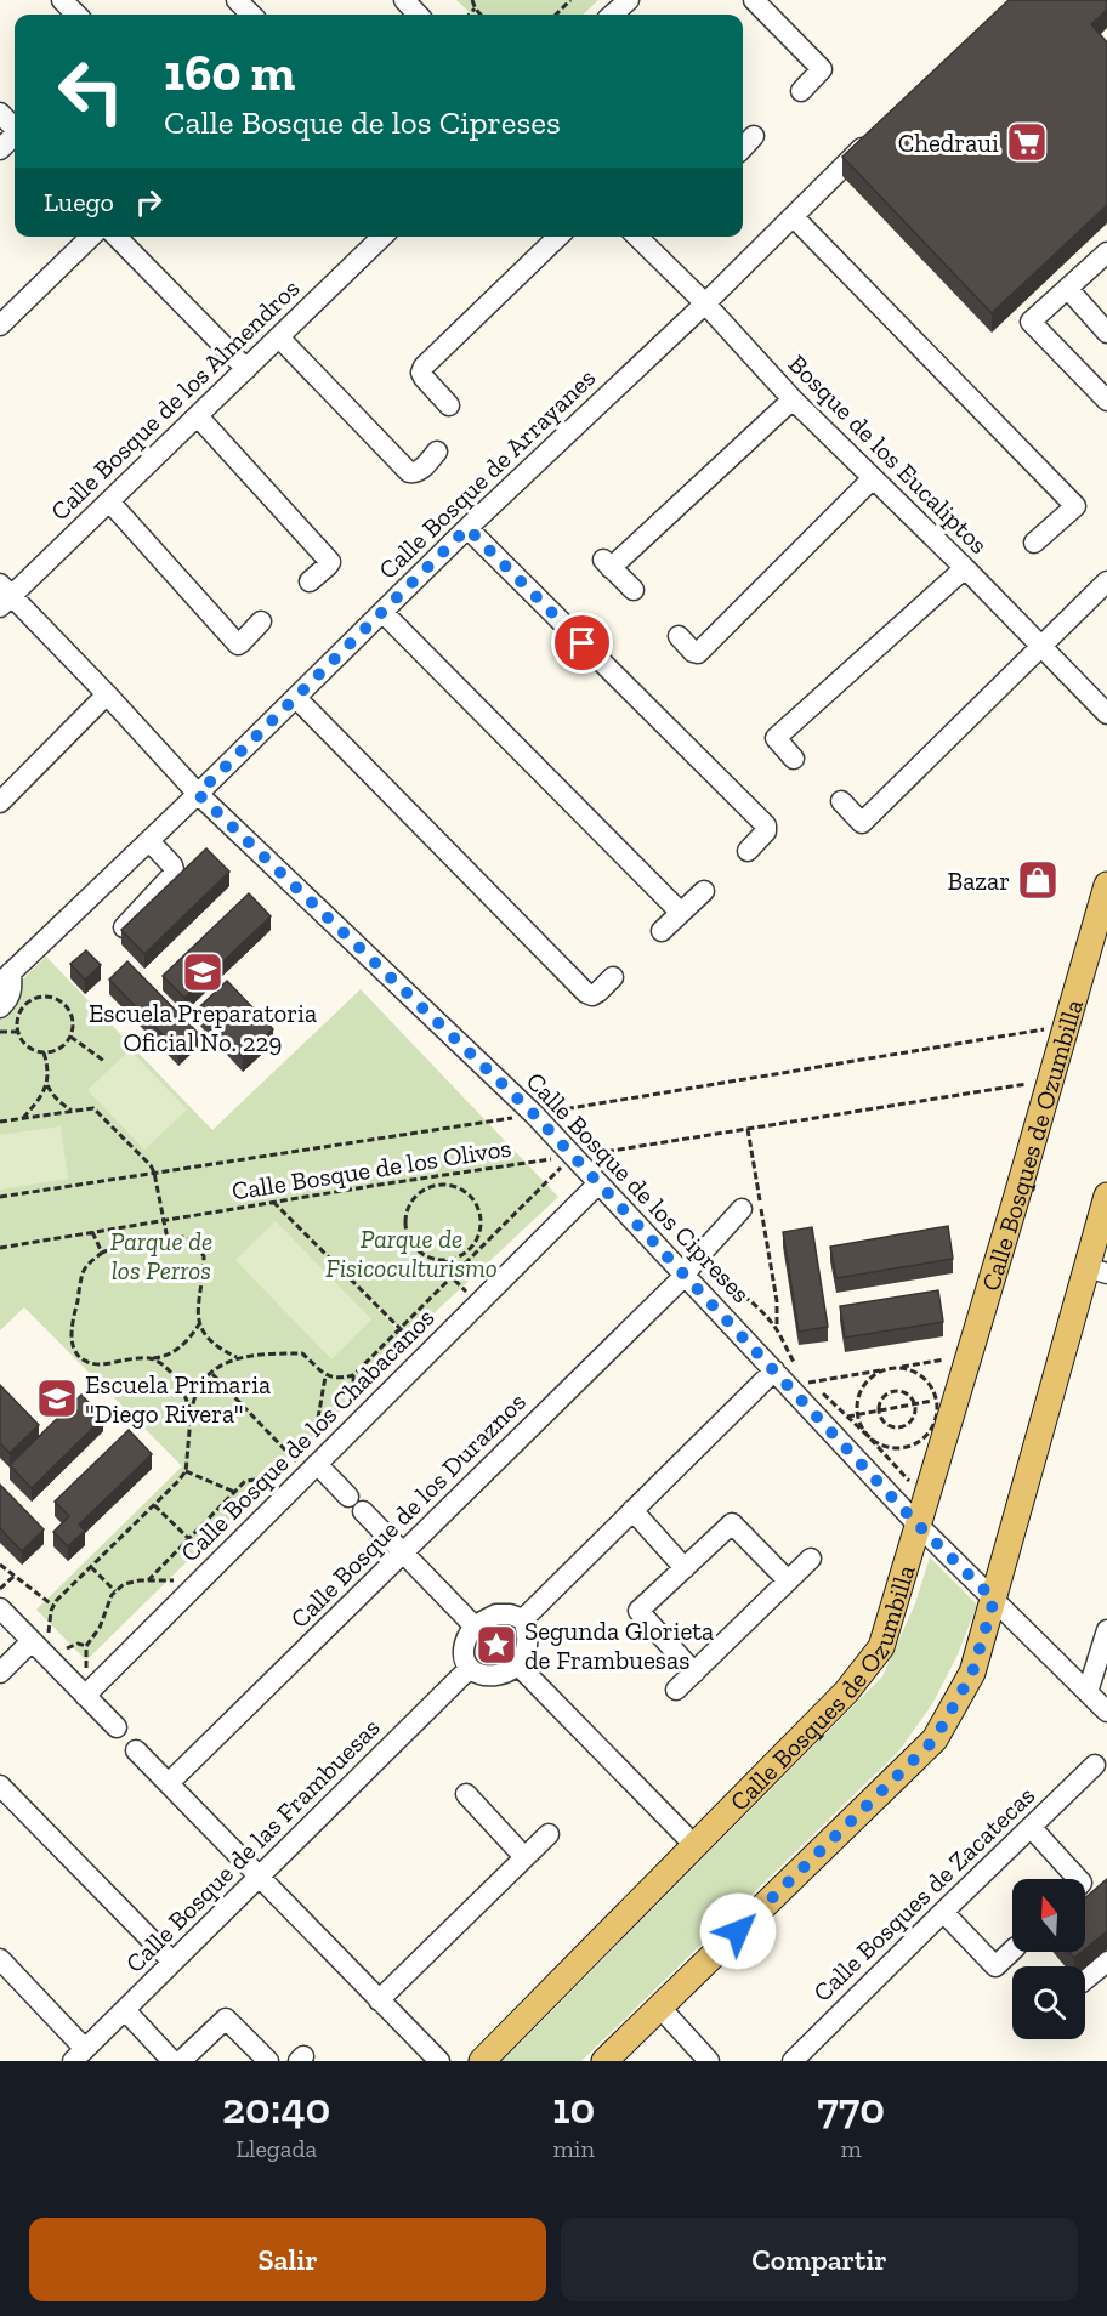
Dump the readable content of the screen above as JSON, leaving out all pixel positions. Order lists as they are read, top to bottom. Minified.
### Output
{"streets":{"main road":["Calle Bosques de Ozumbilla"],"street":["Calle Bosque de los Almendros","Bosque de los Eucaliptos","Calle Bosque de Arrayanes","Calle Bosque de los Cipreses","Calle Bosque de los Chabacanos","Calle Bosque de los Duraznos","Calle Bosque de las Frambuesas","Calle Bosques de Zacatecas"],"path":["Calle Bosque de los Olivos"]},"crossings":[["Calle Bosque de los Almendros","Calle Bosque de los Cipreses"],["Bosque de los Eucaliptos","Calle Bosque de Arrayanes"],["Calle Bosque de Arrayanes","Calle Bosque de los Cipreses"],["Calle Bosques de Ozumbilla","Calle Bosque de los Olivos"],["Calle Bosques de Ozumbilla","Calle Bosque de los Cipreses"],["Calle Bosque de los Olivos","Calle Bosque de los Cipreses"],["Calle Bosque de los Cipreses","Calle Bosque de los Chabacanos"],["Calle Bosque de los Cipreses","Calle Bosque de los Duraznos"]],"parks":["Parque de Fisicoculturismo","Parque de los Perros"],"places":{"supermarket":["Chedraui"],"shop":["Bazar"],"school or university":["Escuela Preparatoria Oficial No. 229","Escuela Primaria \"Diego Rivera\""],"place":["Segunda Glorieta de Frambuesas"]},"north":"top","page":{"turn":["160 m","Calle Bosque de los Cipreses"],"then":"Luego","eta":["20:40","Llegada","10","min","770","m"],"buttons":["Salir","Compartir"]}}
